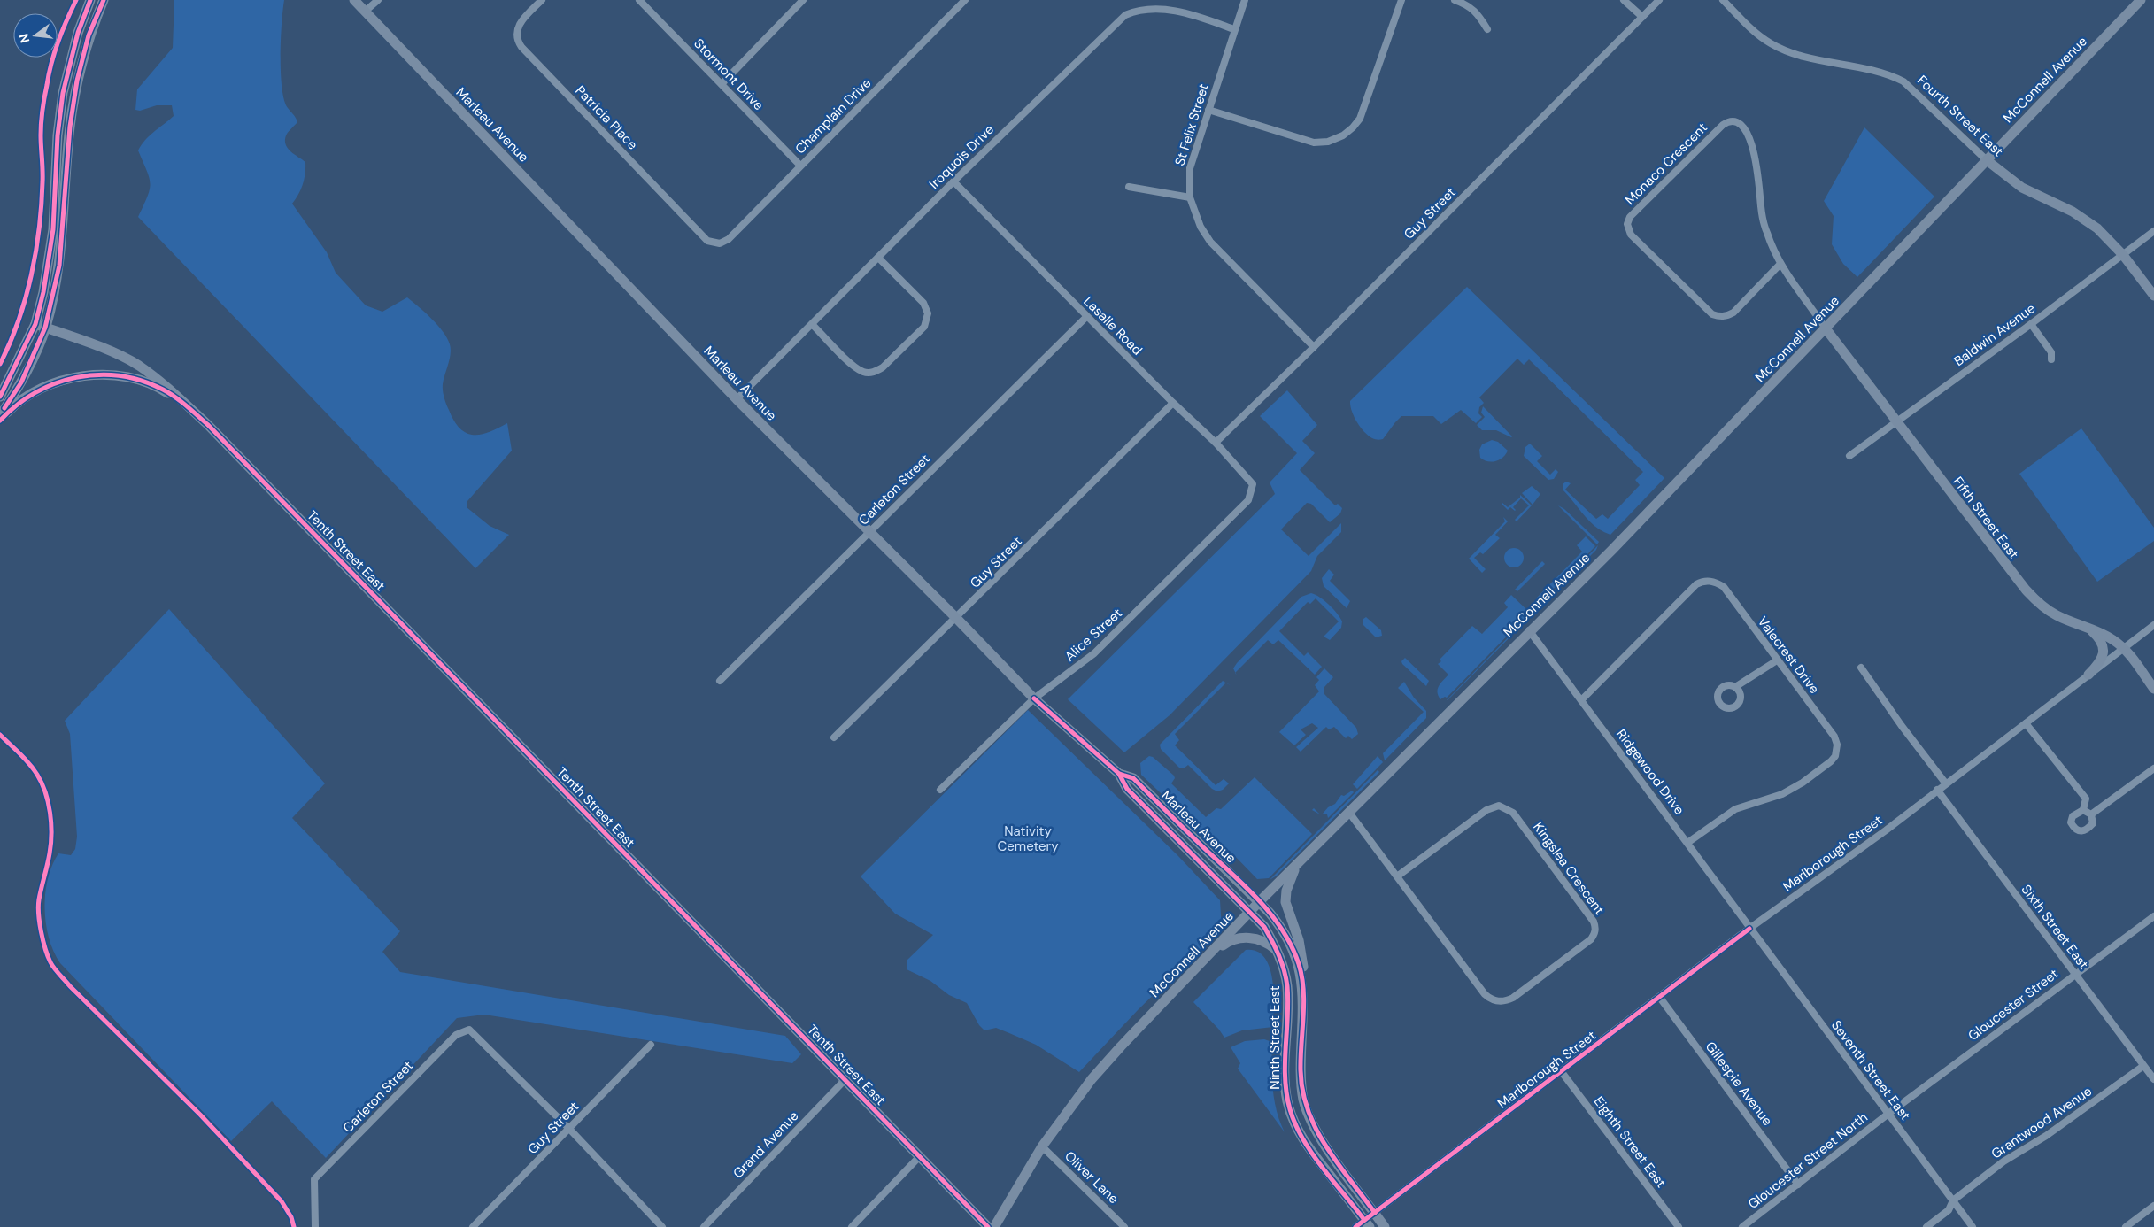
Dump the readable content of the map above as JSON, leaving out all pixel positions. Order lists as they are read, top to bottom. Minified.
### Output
{"streets":{"main road":["McConnell Avenue","Fourth Street East","Marleau Avenue","Fifth Street East","Tenth Street East","Ninth Street East"],"street":["Stormont Drive","Champlain Drive","Patricia Place","St Felix Street","Iroquois Drive","Monaco Crescent","Guy Street","Lasalle Road","Baldwin Avenue","Carleton Street","Alice Street","Valecrest Drive","Ridgewood Drive","Marlborough Street","Kingslea Crescent","Sixth Street East","Gloucester Street","Seventh Street East","Gillespie Avenue","Grantwood Avenue","Eighth Street East","Grand Avenue","Gloucester Street North","Oliver Lane"]},"crossings":[["Stormont Drive","Champlain Drive"],["McConnell Avenue","Fourth Street East"],["McConnell Avenue","Marleau Avenue"],["McConnell Avenue","Monaco Crescent"],["McConnell Avenue","Fifth Street East"],["McConnell Avenue","Ridgewood Drive"],["McConnell Avenue","Kingslea Crescent"],["McConnell Avenue","Ninth Street East"],["McConnell Avenue","Oliver Lane"],["Champlain Drive","Patricia Place"],["Fourth Street East","Baldwin Avenue"],["Marleau Avenue","Iroquois Drive"],["Marleau Avenue","Guy Street"],["Marleau Avenue","Carleton Street"],["Marleau Avenue","Alice Street"],["Marleau Avenue","Ninth Street East"],["St Felix Street","Iroquois Drive"],["St Felix Street","Guy Street"],["Iroquois Drive","Lasalle Road"],["Monaco Crescent","Fifth Street East"],["Guy Street","Lasalle Road"],["Guy Street","Carleton Street"],["Lasalle Road","Carleton Street"],["Lasalle Road","Alice Street"],["Baldwin Avenue","Fifth Street East"],["Fifth Street East","Marlborough Street"],["Tenth Street East","Grand Avenue"],["Valecrest Drive","Ridgewood Drive"],["Ridgewood Drive","Marlborough Street"],["Ridgewood Drive","Seventh Street East"],["Marlborough Street","Sixth Street East"],["Marlborough Street","Ninth Street East"],["Marlborough Street","Seventh Street East"],["Marlborough Street","Gillespie Avenue"],["Marlborough Street","Eighth Street East"],["Sixth Street East","Gloucester Street"],["Sixth Street East","Grantwood Avenue"],["Gloucester Street","Seventh Street East"],["Gloucester Street","Gloucester Street North"],["Seventh Street East","Grantwood Avenue"],["Seventh Street East","Gloucester Street North"],["Gillespie Avenue","Gloucester Street North"]],"parks":["Nativity Cemetery"],"north":"left"}
